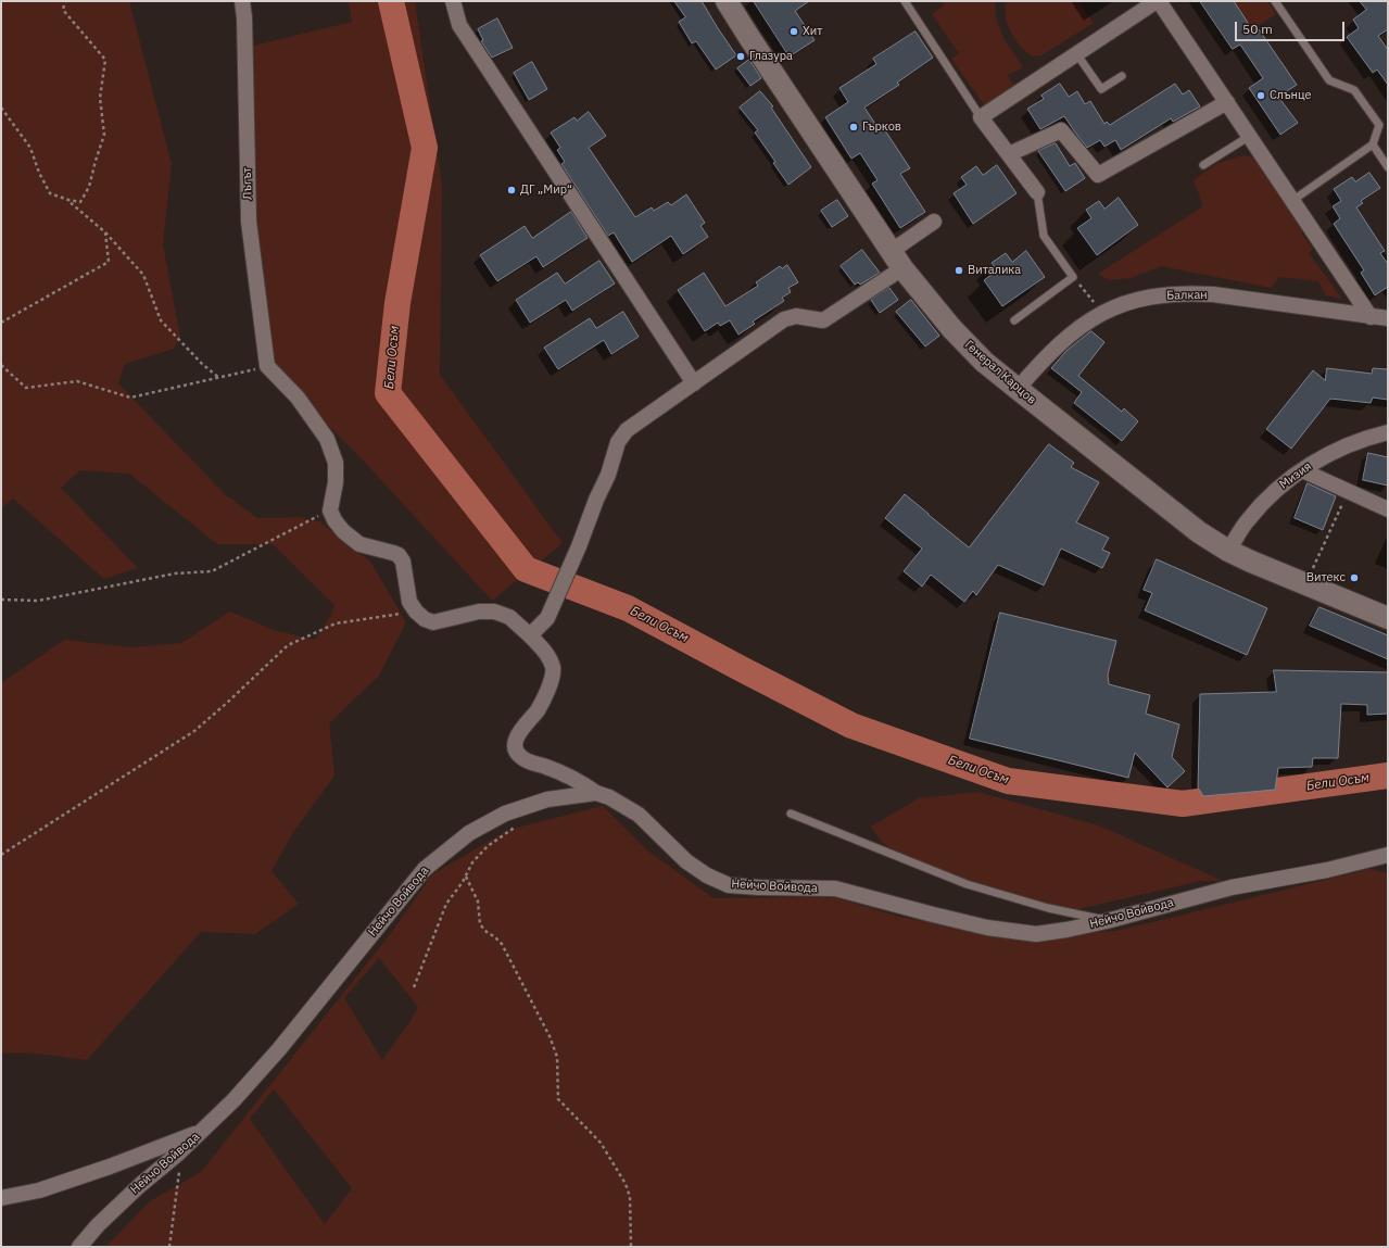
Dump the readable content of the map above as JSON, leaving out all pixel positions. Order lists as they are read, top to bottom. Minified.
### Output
{"streets":{"main road":["Генерал Карцов"],"street":["Лъгът","Балкан","Мизия","Нейчо Войвода"]},"crossings":[["Балкан","Генерал Карцов"],["Генерал Карцов","Мизия"]],"water":["Бели Осъм"],"places":["Хит","Глазура","Слънце","Гърков","ДГ „Мир“","Виталика","Витекс"],"scale_bar":"50 m"}
